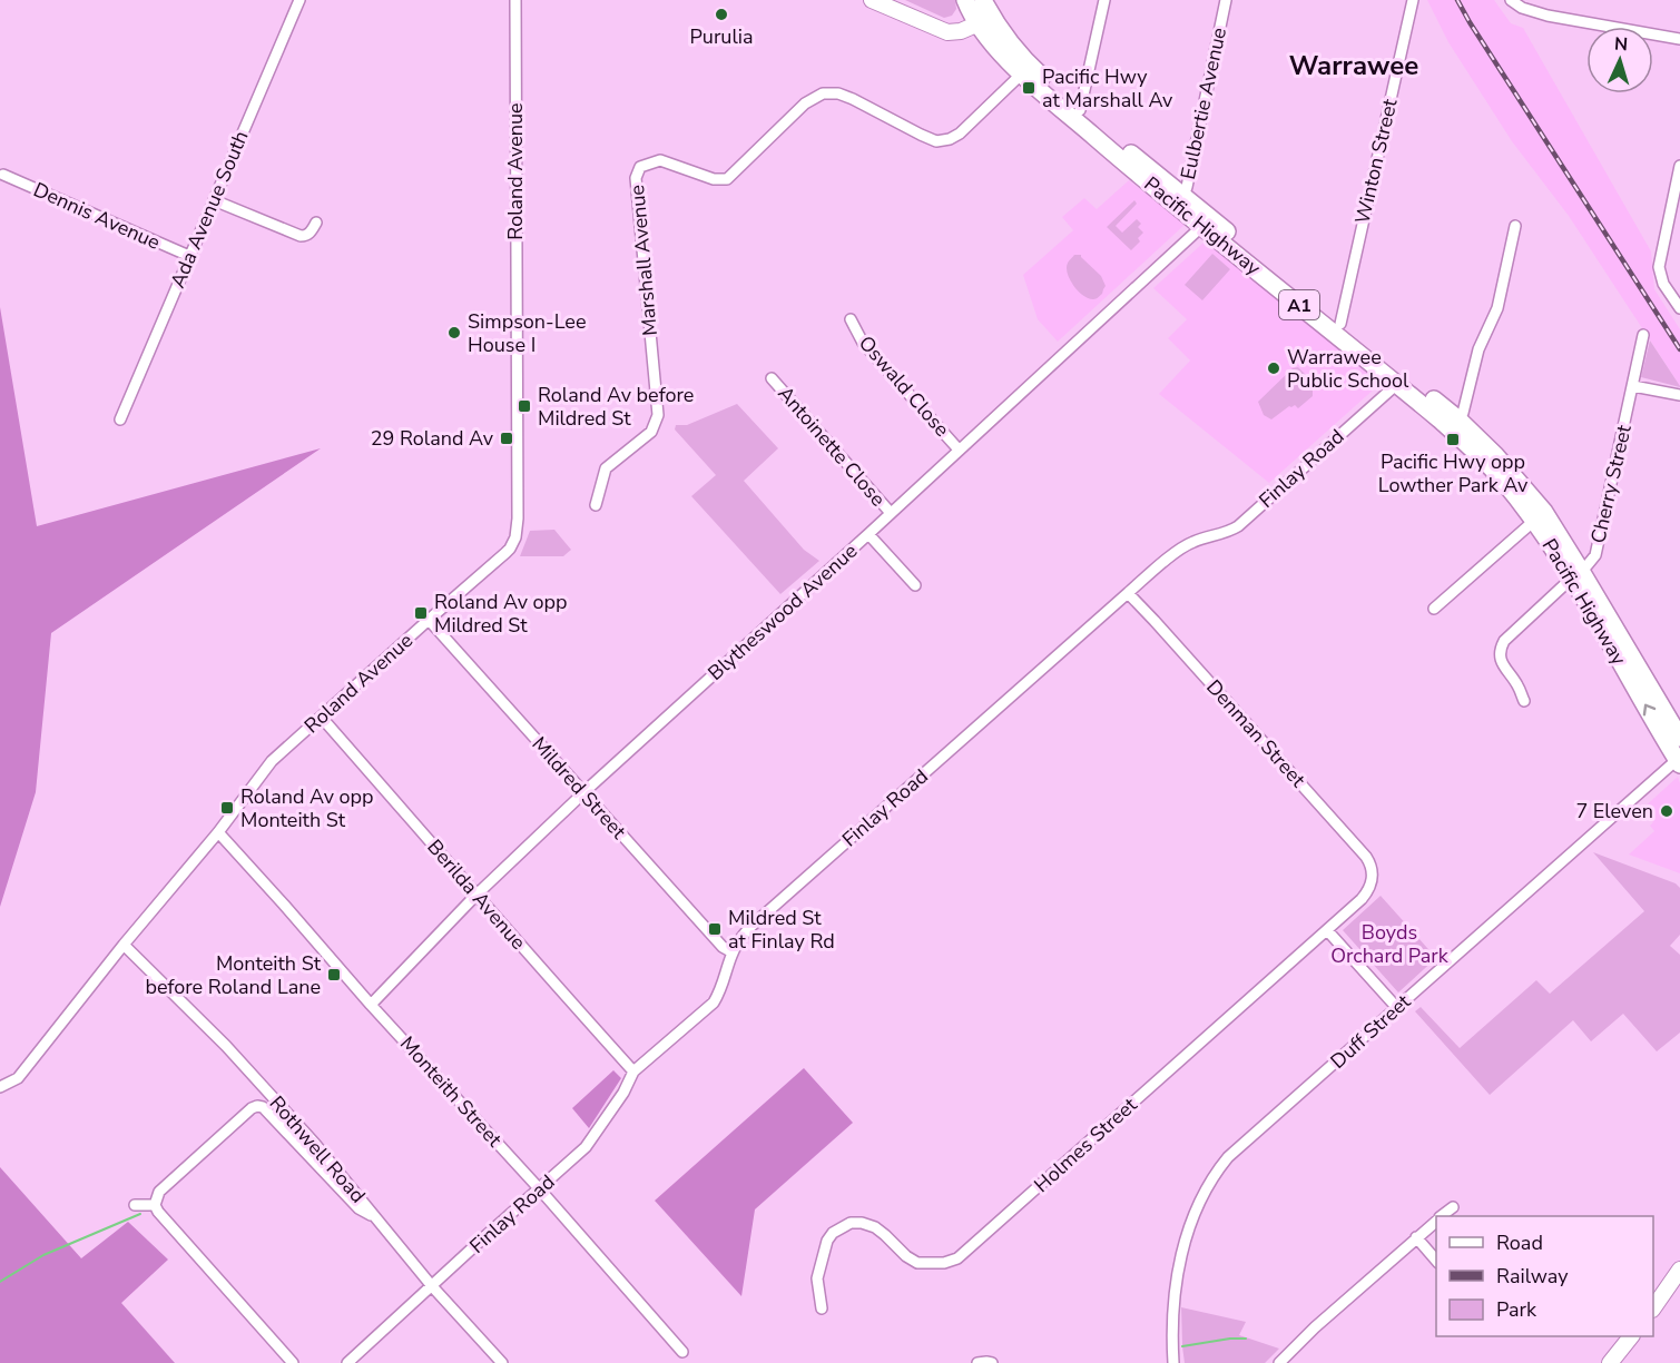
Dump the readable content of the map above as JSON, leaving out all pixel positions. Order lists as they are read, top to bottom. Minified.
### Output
{"streets":{"highway":["Pacific Highway","A1"],"street":["Eulbertie Avenue","Winton Street","Roland Avenue","Ada Avenue South","Dennis Avenue","Marshall Avenue","Oswald Close","Antoinette Close","Finlay Road","Cherry Street","Blytheswood Avenue","Denman Street","Mildred Street","Berilda Avenue","Duff Street","Monteith Street","Holmes Street","Rothwell Road"]},"crossings":[["Eulbertie Avenue","Pacific Highway"],["Winton Street","Pacific Highway"],["Roland Avenue","Mildred Street"],["Roland Avenue","Berilda Avenue"],["Roland Avenue","Monteith Street"],["Roland Avenue","Rothwell Road"],["Ada Avenue South","Dennis Avenue"],["Pacific Highway","Marshall Avenue"],["Pacific Highway","Finlay Road"],["Pacific Highway","Cherry Street"],["Pacific Highway","Blytheswood Avenue"],["Pacific Highway","Duff Street"],["Oswald Close","Blytheswood Avenue"],["Antoinette Close","Blytheswood Avenue"],["Finlay Road","Denman Street"],["Finlay Road","Mildred Street"],["Finlay Road","Berilda Avenue"],["Finlay Road","Monteith Street"],["Finlay Road","Rothwell Road"],["Blytheswood Avenue","Mildred Street"],["Blytheswood Avenue","Berilda Avenue"],["Blytheswood Avenue","Monteith Street"],["Denman Street","Holmes Street"]],"districts":["Warrawee"],"parks":["Boyds Orchard Park"],"places":{"other":["Purulia","Simpson-Lee House I","Warrawee Public School","7 Eleven"],"transit":["Pacific Hwy at Marshall Av","Roland Av before Mildred St","29 Roland Av","Pacific Hwy opp Lowther Park Av","Roland Av opp Mildred St","Roland Av opp Monteith St","Mildred St at Finlay Rd","Monteith St before Roland Lane"]},"legend":["Road","Railway","Park"],"north":"top"}
